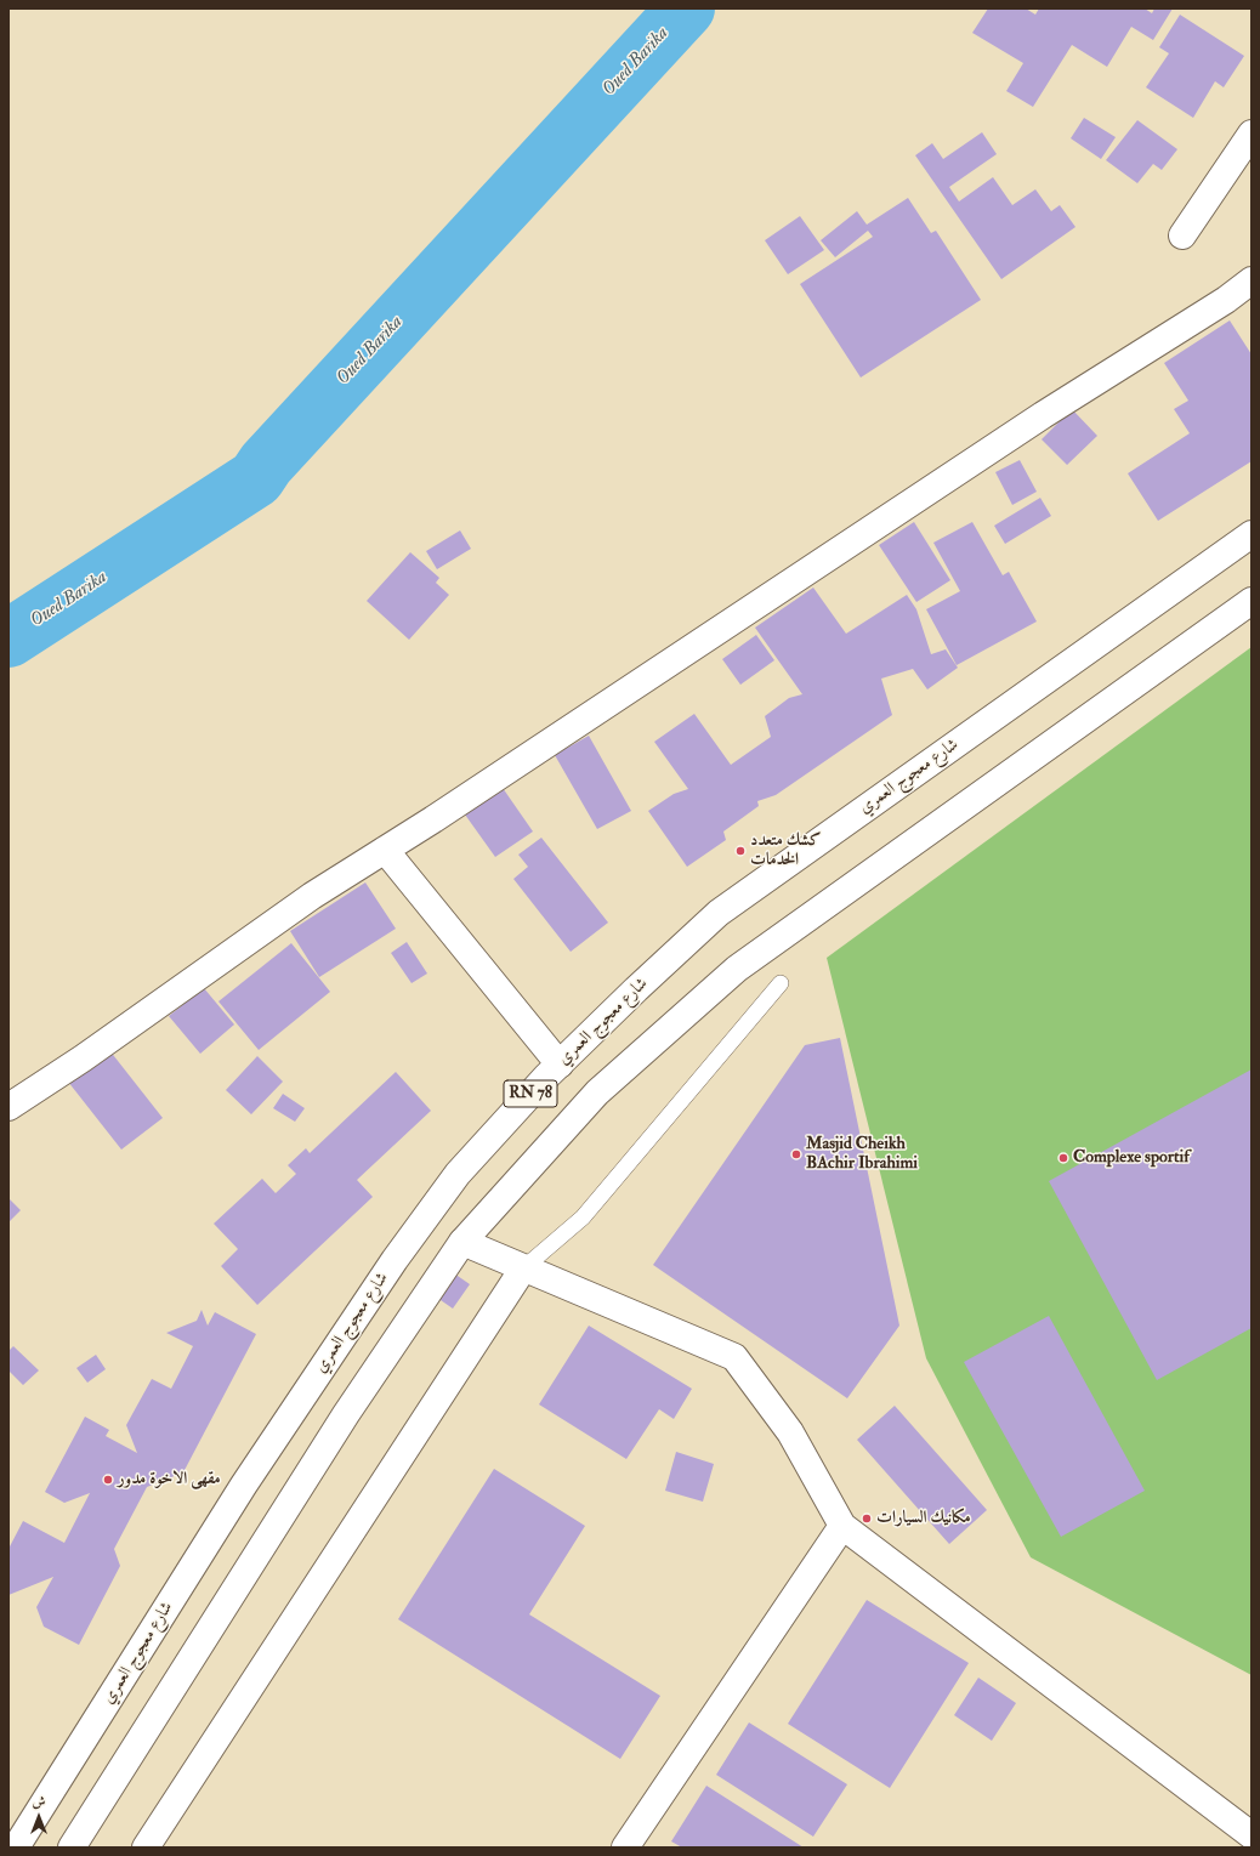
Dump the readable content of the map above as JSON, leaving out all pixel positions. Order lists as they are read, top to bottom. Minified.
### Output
{"streets":{"street":["شارع معجوج العمري","RN 78"]},"water":["Oued Barika"],"places":["كشك متعدد الخدمات","Masjid Cheikh BAchir Ibrahimi","Complexe sportif","مقهى الاخوة مدور","مكانيك السيارات"],"north":"top"}
